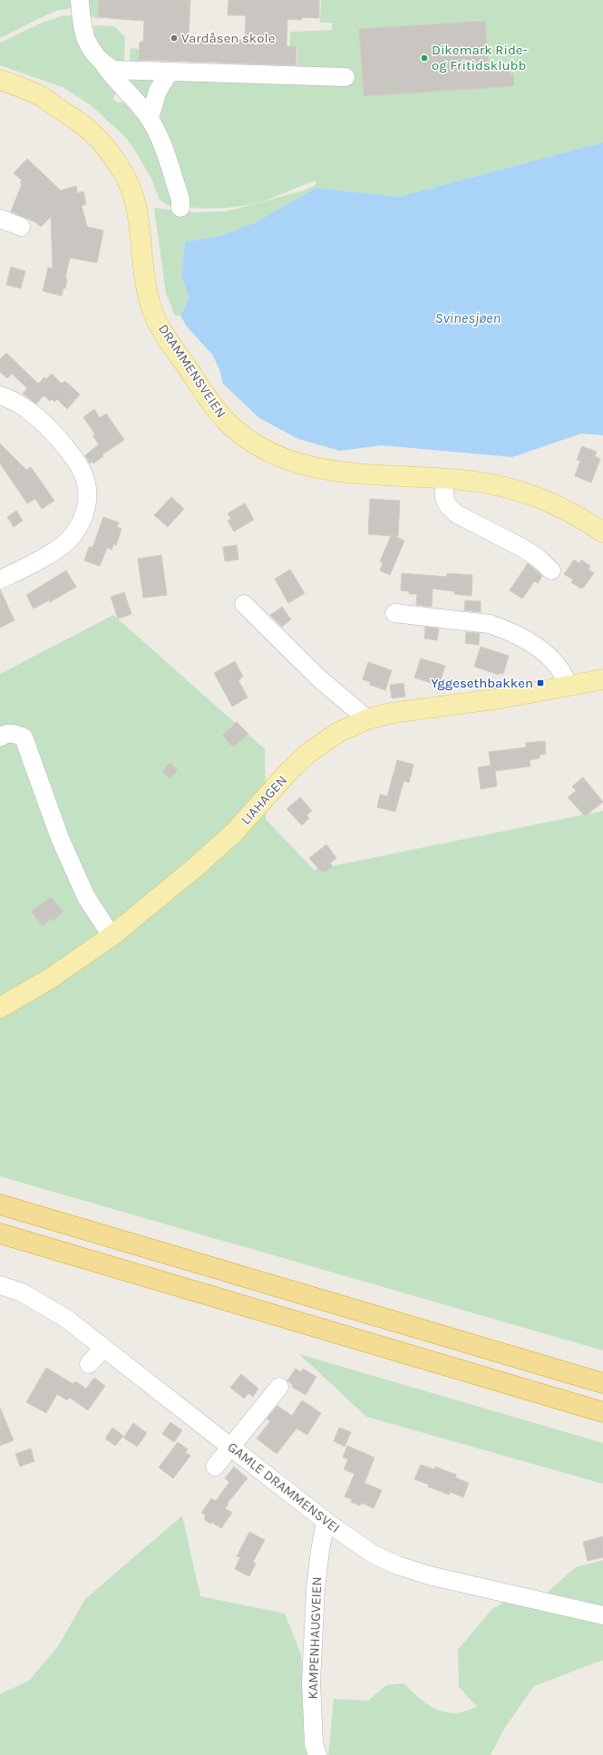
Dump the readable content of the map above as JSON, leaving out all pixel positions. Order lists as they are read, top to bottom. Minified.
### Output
{"streets":{"main road":["DRAMMENSVEIEN","LIAHAGEN"],"street":["GAMLE DRAMMENSVEI","KAMPENHAUGVEIEN"]},"crossings":[["GAMLE DRAMMENSVEI","KAMPENHAUGVEIEN"]],"water":["Svinesjøen"],"places":{"other":["Vardåsen skole","Dikemark Ride- og Fritidsklubb"],"transit":["Yggesethbakken"]}}
